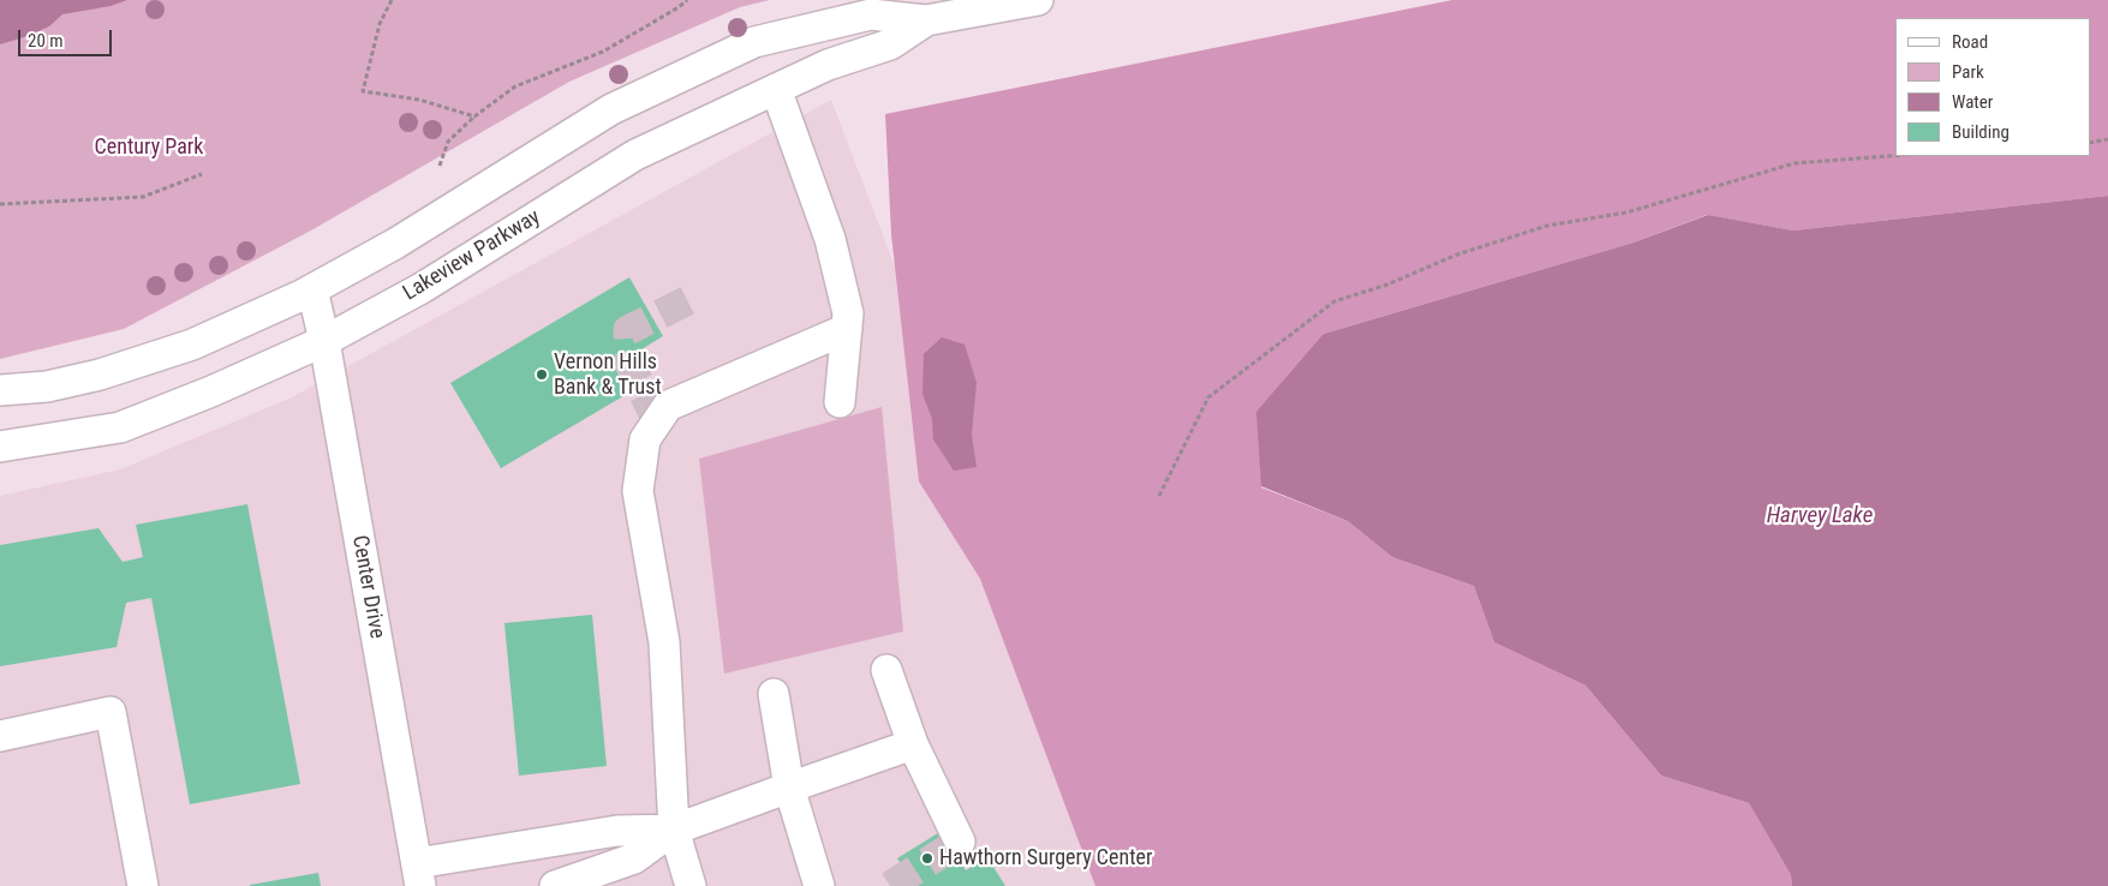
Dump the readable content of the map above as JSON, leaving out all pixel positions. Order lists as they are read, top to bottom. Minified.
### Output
{"streets":{"street":["Lakeview Parkway","Center Drive"]},"crossings":[["Lakeview Parkway","Center Drive"]],"water":["Harvey Lake"],"parks":["Century Park"],"places":["Vernon Hills Bank & Trust","Hawthorn Surgery Center"],"legend":["Road","Park","Water","Building"],"scale_bar":"20 m"}
